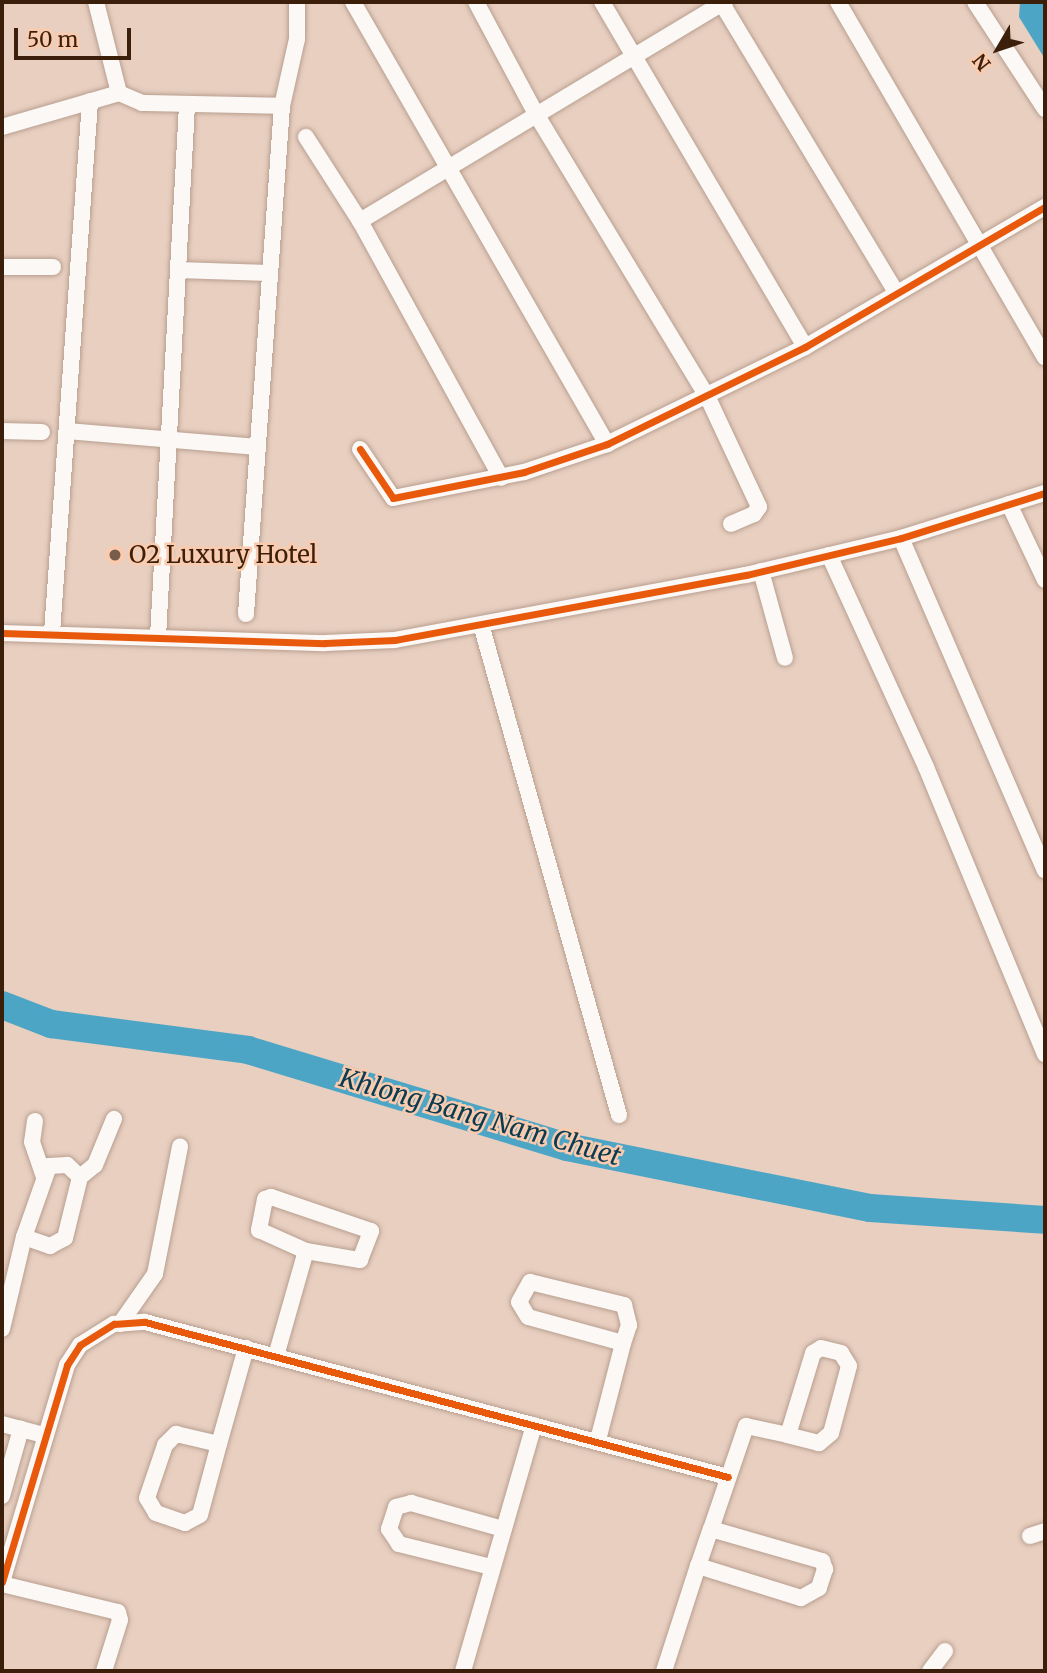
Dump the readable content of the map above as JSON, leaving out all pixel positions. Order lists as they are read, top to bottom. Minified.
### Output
{"water":["Khlong Bang Nam Chuet"],"places":["O2 Luxury Hotel"],"scale_bar":"50 m","north":"bottom left"}
